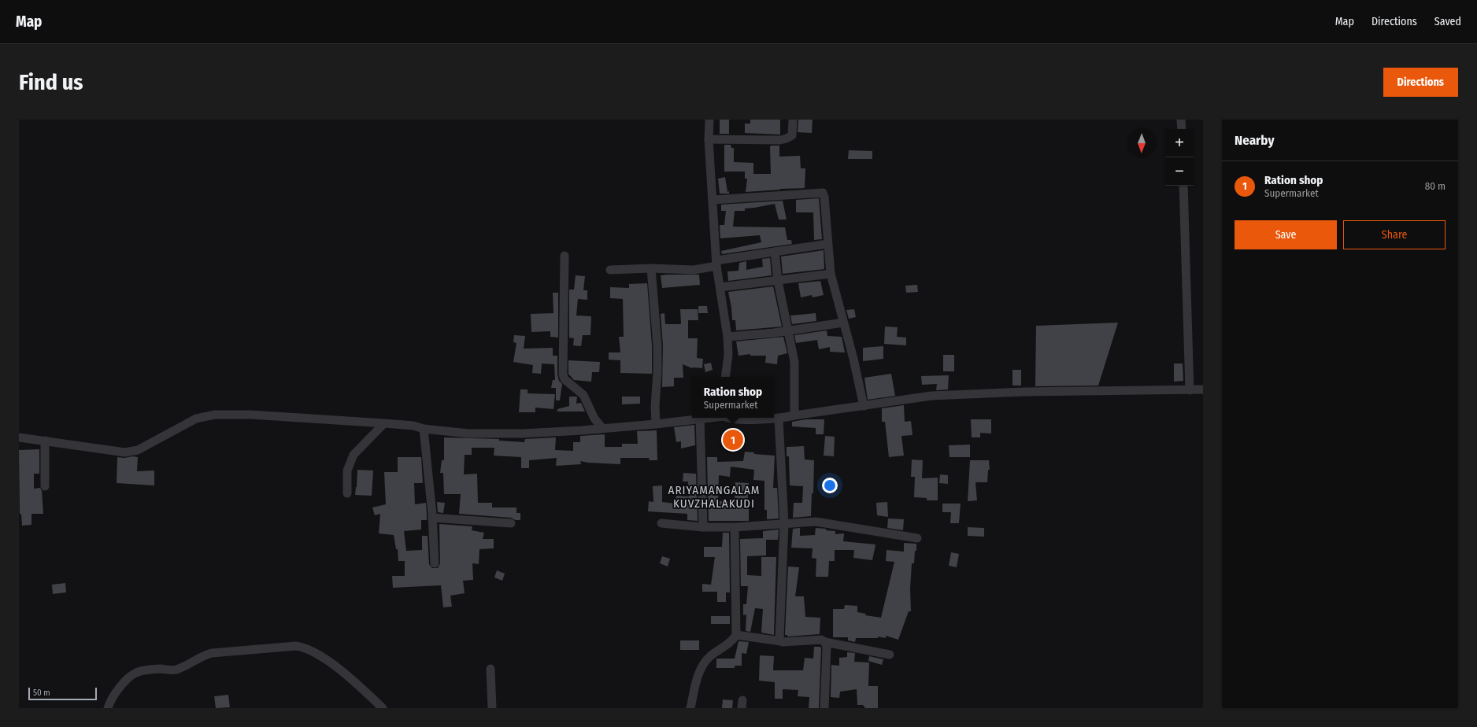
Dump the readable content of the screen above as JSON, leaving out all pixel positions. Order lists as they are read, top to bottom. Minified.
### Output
{"districts":["ARIYAMANGALAM KUVZHALAKUDI"],"scale_bar":"50 m","north":"bottom","page":{"header":"Map","nav":["Map","Directions","Saved"],"buttons":["Directions",["Save","Share"]],"title":"Find us","heading":"Nearby","map_buttons":["+","−"],"list":[{"mark":"1","name":"Ration shop","note":"Supermarket","value":"80 m"}],"popup":["Ration shop","Supermarket"],"pins":"1","scale":"50 m"}}
